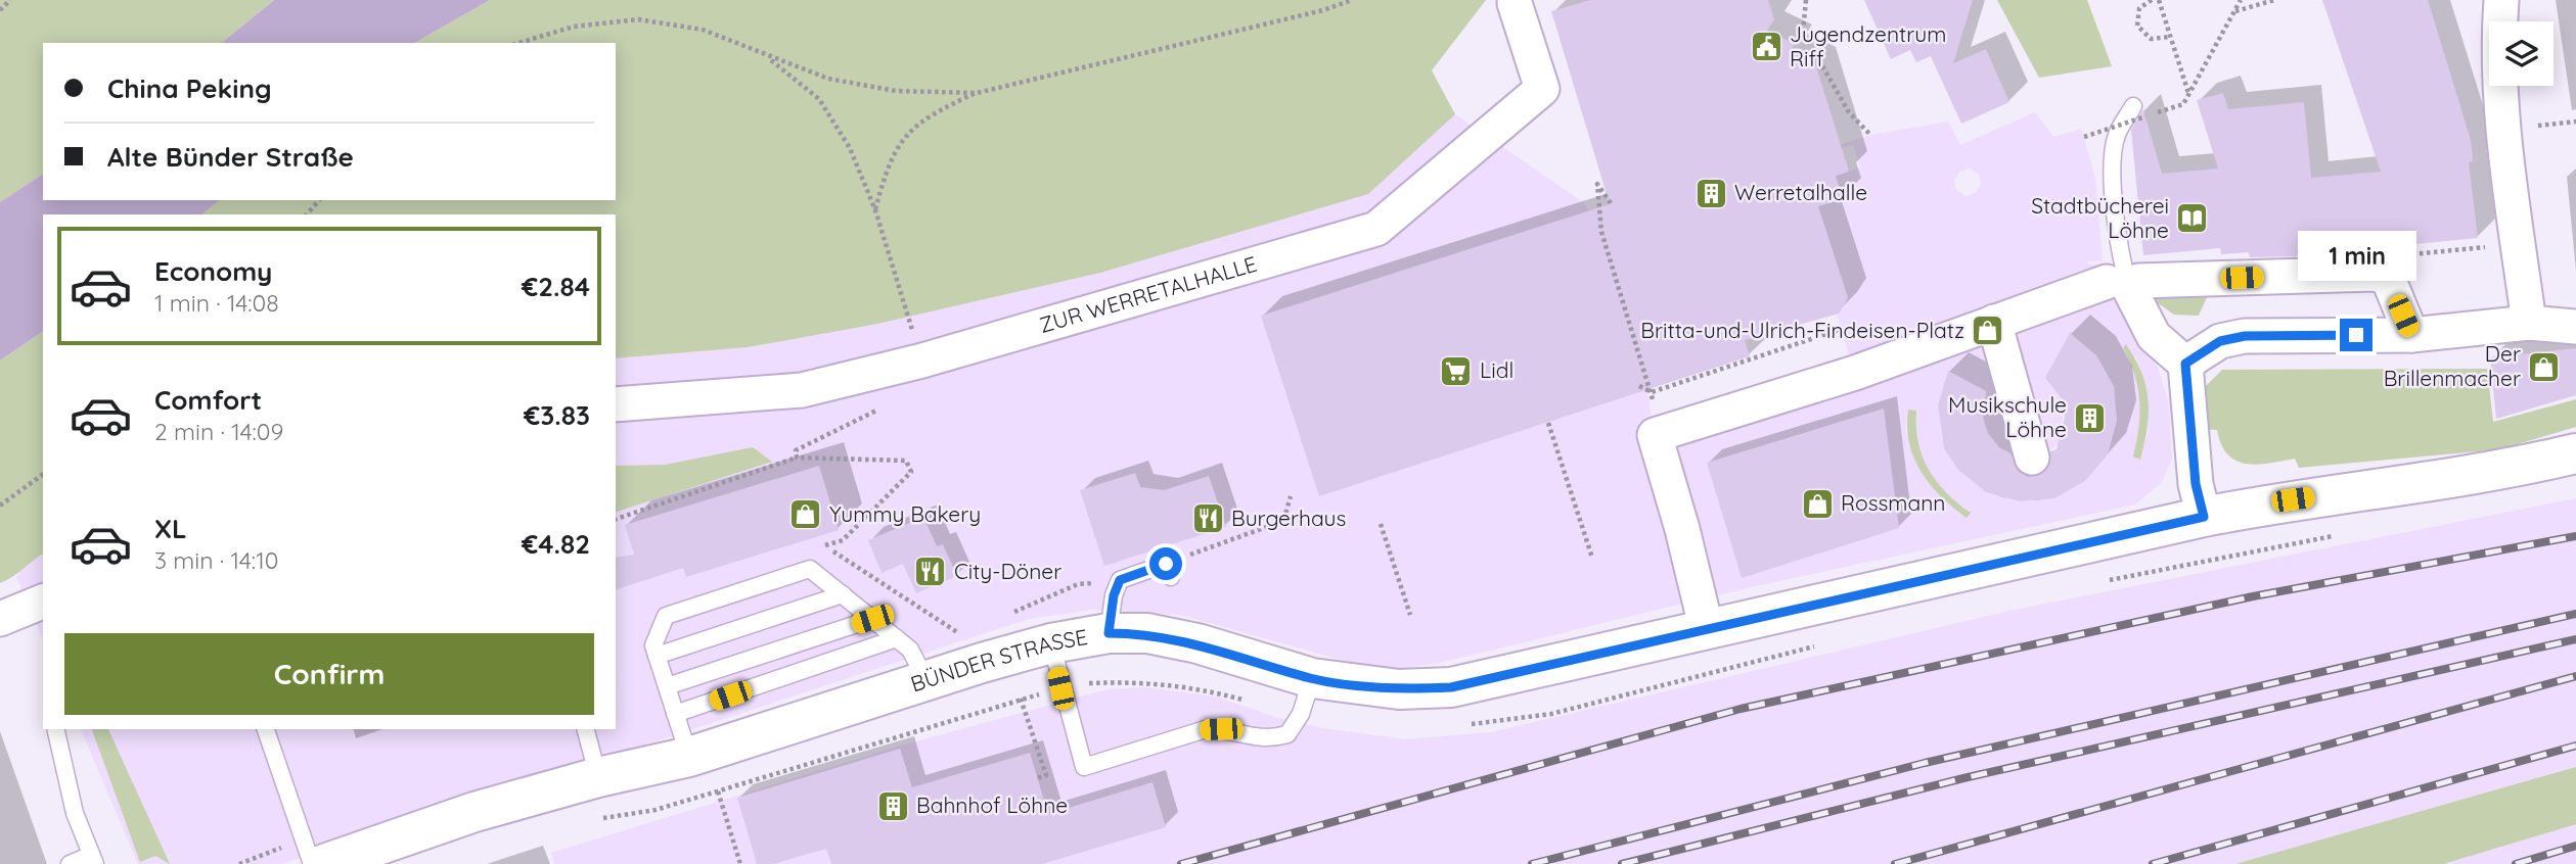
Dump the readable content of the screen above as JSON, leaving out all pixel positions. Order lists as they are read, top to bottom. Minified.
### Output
{"streets":{"main road":["BÜNDER STRASSE"],"street":["ZUR WERRETALHALLE"]},"places":{"public building":["Jugendzentrum Riff"],"building":["Werretalhalle","Musikschule Löhne","Bahnhof Löhne"],"library":["Stadtbücherei Löhne"],"shop":["Britta-und-Ulrich-Findeisen-Platz","Der Brillenmacher","Rossmann","Yummy Bakery"],"supermarket":["Lidl"],"restaurant":["Burgerhaus","City-Döner"]},"page":{"banner":["China Peking","Alte Bünder Straße"],"list":[{"name":"Economy","note":"1 min · 14:08","value":"€2.84"},{"name":"Comfort","note":"2 min · 14:09","value":"€3.83"},{"name":"XL","note":"3 min · 14:10","value":"€4.82"}],"bubble":"1 min","buttons":"Confirm"}}
